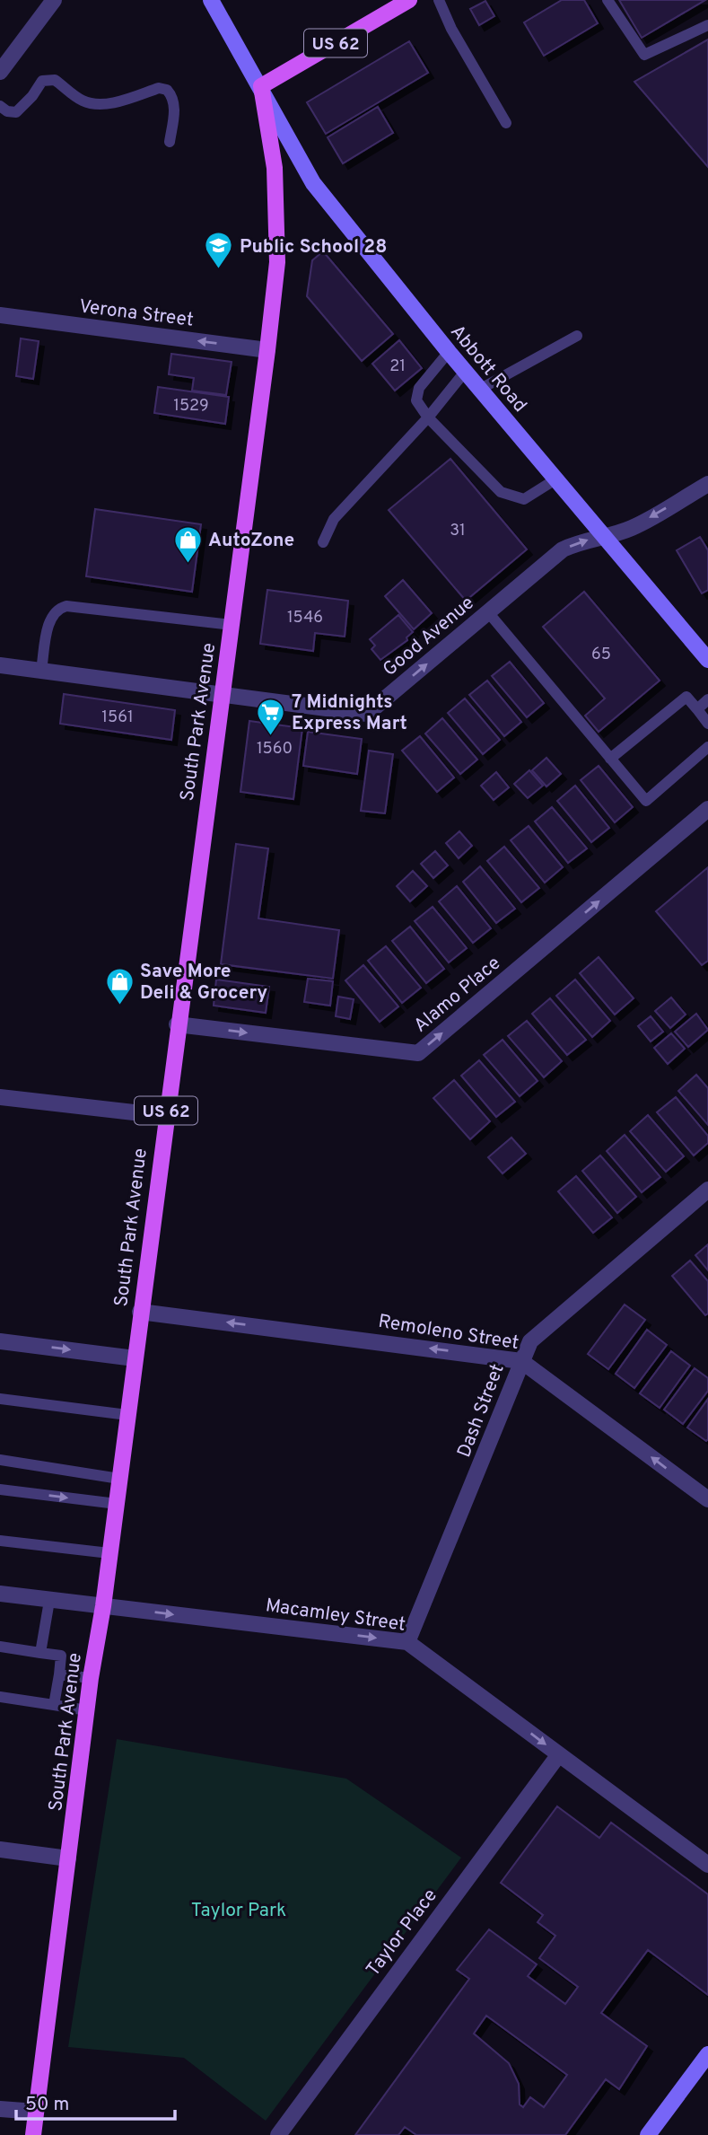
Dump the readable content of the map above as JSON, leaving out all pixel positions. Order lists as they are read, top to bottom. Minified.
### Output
{"streets":{"main road":["US 62","South Park Avenue"],"street":["Verona Street","Abbott Road","Good Avenue","Alamo Place","Remoleno Street","Dash Street","Macamley Street","Taylor Place"]},"crossings":[["US 62","Abbott Road"],["US 62","South Park Avenue"],["Verona Street","South Park Avenue"],["Abbott Road","Good Avenue"],["Abbott Road","South Park Avenue"],["Good Avenue","South Park Avenue"],["South Park Avenue","Alamo Place"],["South Park Avenue","Remoleno Street"],["South Park Avenue","Macamley Street"],["Remoleno Street","Dash Street"],["Dash Street","Macamley Street"],["Macamley Street","Taylor Place"]],"one_way":["Verona Street","Alamo Place","Remoleno Street","Macamley Street"],"parks":["Taylor Park"],"places":{"school or university":["Public School 28"],"shop":["AutoZone","Save More Deli & Grocery"],"supermarket":["7 Midnights Express Mart"]},"house_numbers":["21","1529","31","1546","65","1561","1560"],"scale_bar":"50 m"}
